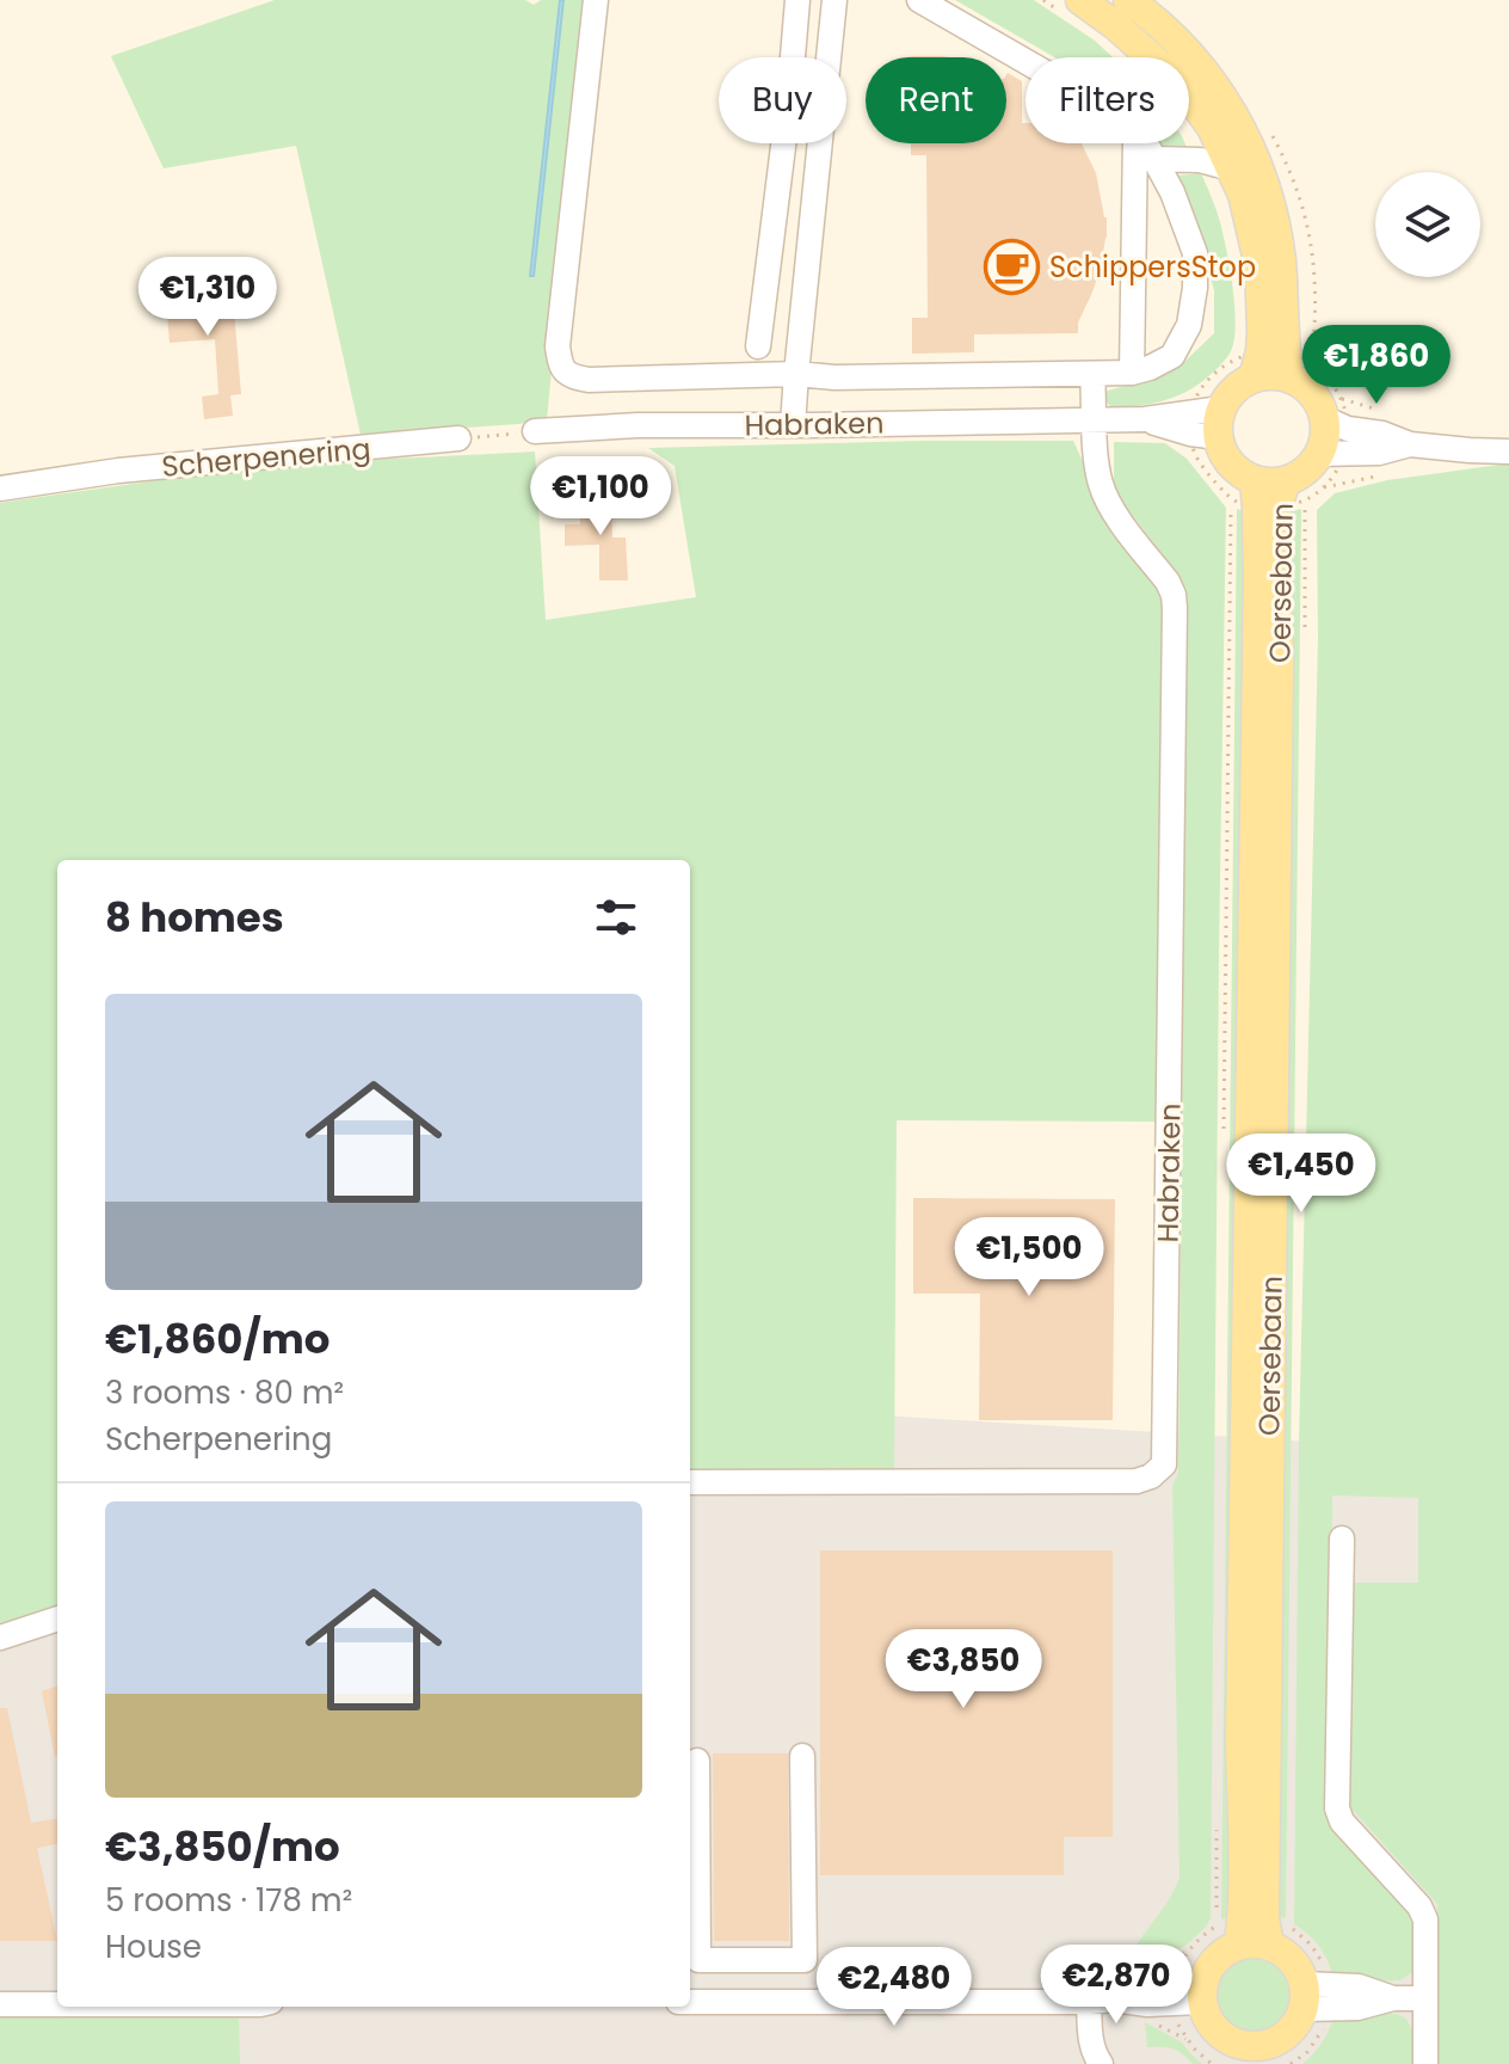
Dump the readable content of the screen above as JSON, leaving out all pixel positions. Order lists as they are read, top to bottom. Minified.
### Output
{"streets":{"main road":["Oersebaan"],"street":["Habraken","Scherpenering"]},"crossings":[["Habraken","Oersebaan"]],"places":{"cafe":["SchippersStop"]},"page":{"chip":["Buy","Rent","Filters"],"price":["€1,310","€1,860","€1,100","€1,450","€1,500","€3,850","€2,870","€2,480"],"heading":"8 homes","list":[{"name":"€1,860/mo","note":"3 rooms · 80 m² · Scherpenering"},{"name":"€3,850/mo","note":"5 rooms · 178 m² · House"}]}}
